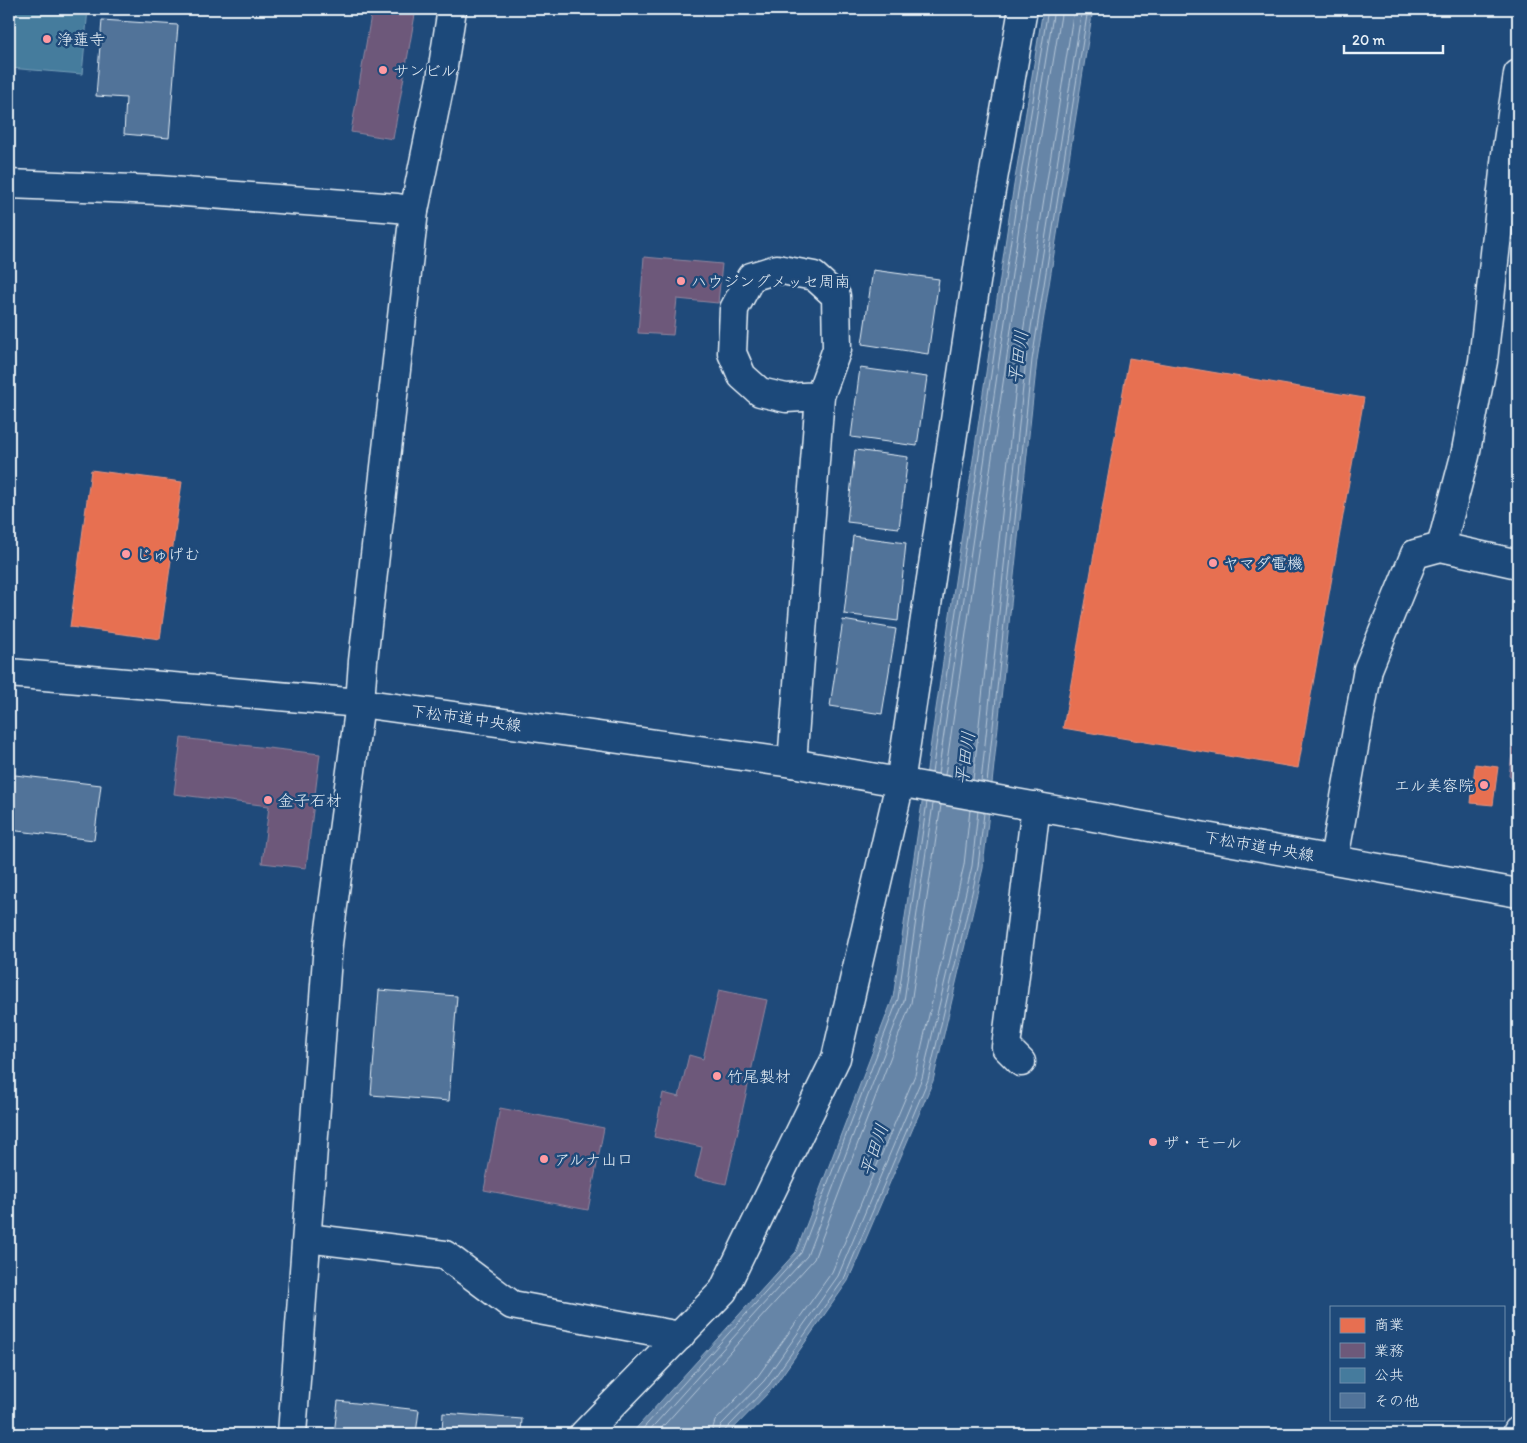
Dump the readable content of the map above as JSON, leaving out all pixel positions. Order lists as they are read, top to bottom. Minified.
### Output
{"streets":{"street":["下松市道中央線"]},"water":["平田川"],"places":["浄蓮寺","サンビル","ハウジングメッセ周南","じゅげむ","ヤマダ電機","エル美容院","金子石材","竹尾製材","ザ・モール","アルナ山口"],"legend":["商業","業務","公共","その他"],"scale_bar":"20 m"}
